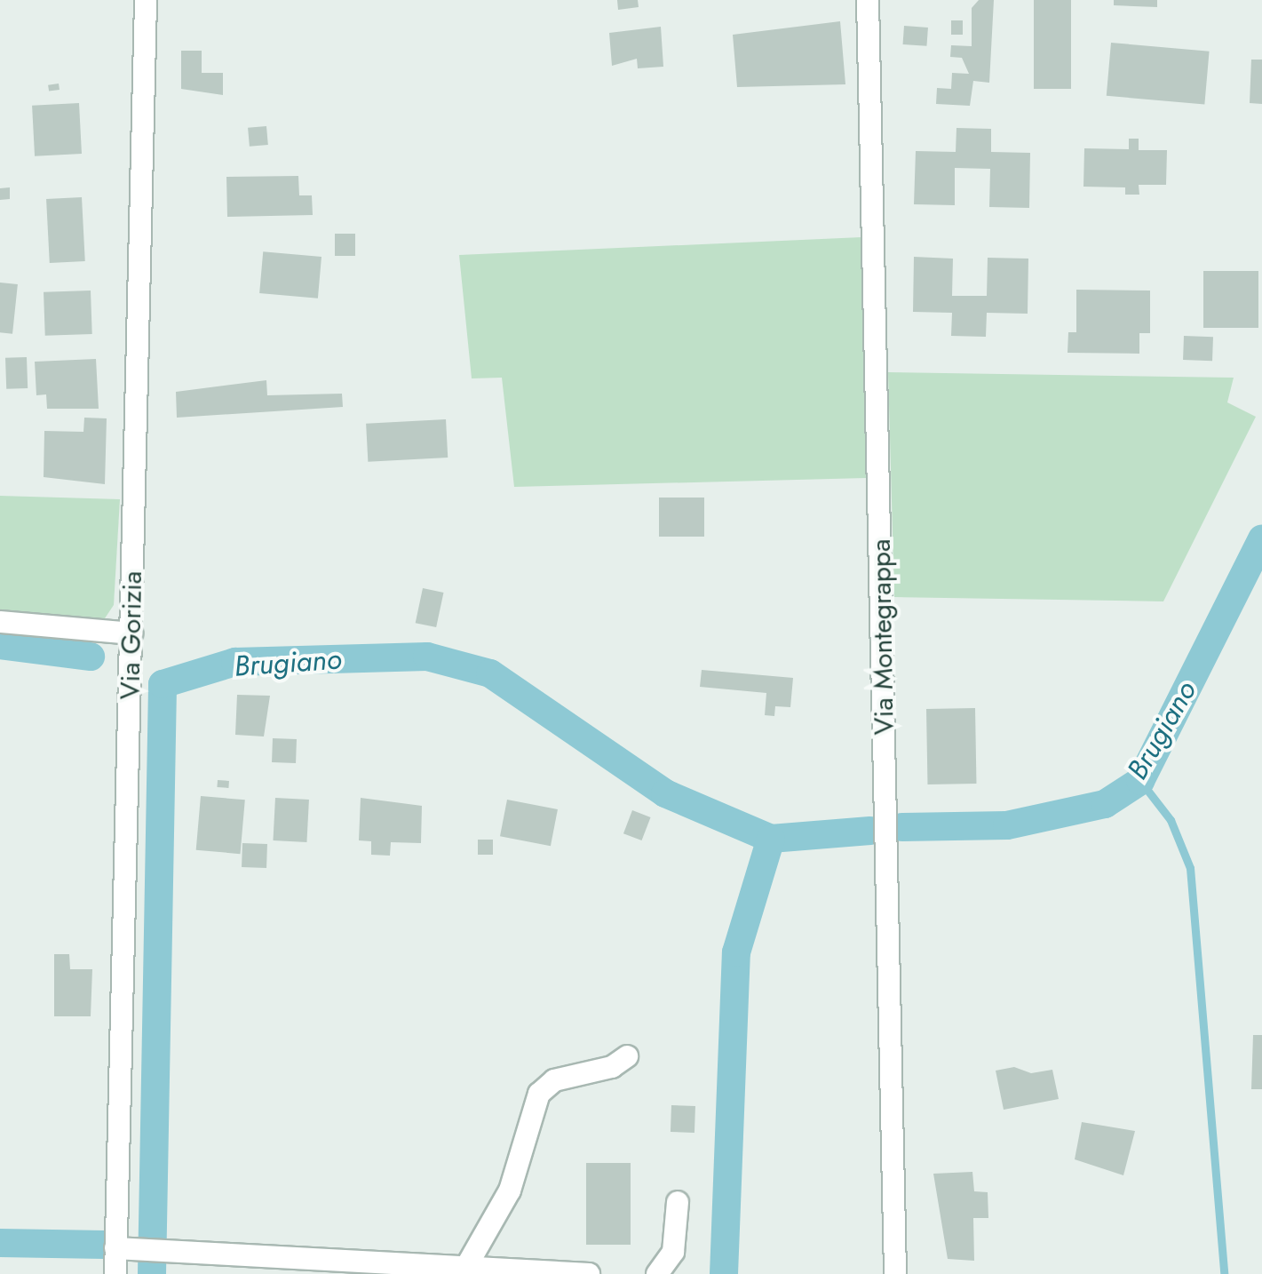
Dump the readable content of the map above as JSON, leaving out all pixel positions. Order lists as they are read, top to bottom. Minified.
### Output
{"streets":{"street":["Via Gorizia","Via Montegrappa"]},"water":["Brugiano"]}
